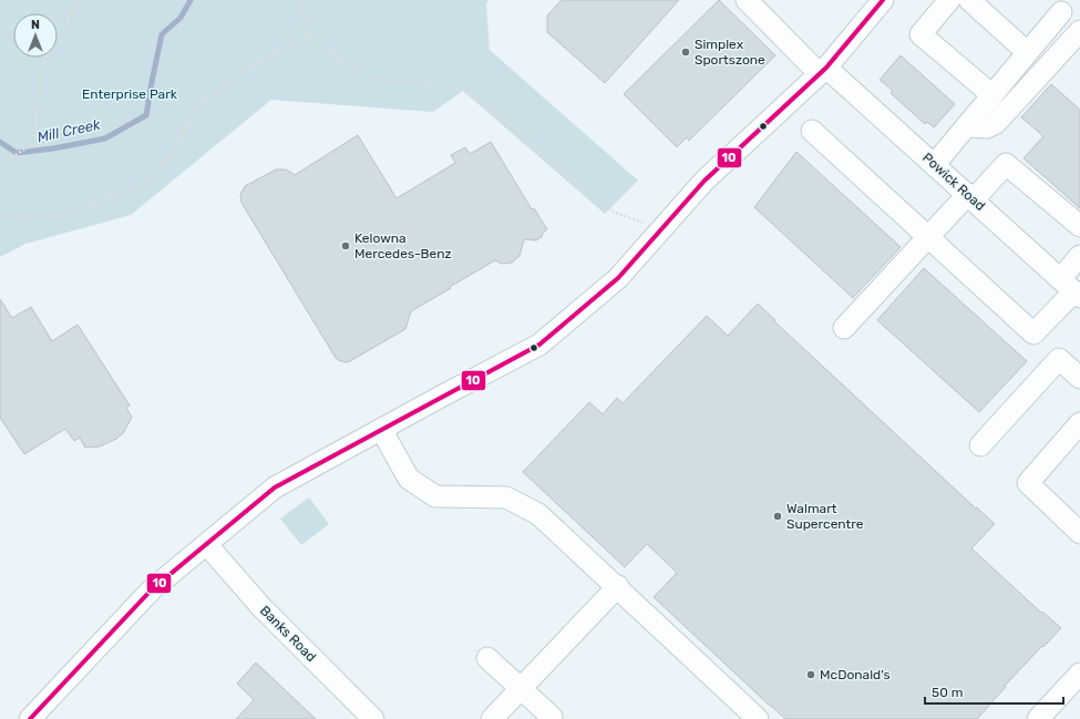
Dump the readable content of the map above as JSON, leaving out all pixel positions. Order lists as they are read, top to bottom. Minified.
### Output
{"streets":{"street":["Powick Road","Banks Road"]},"water":["Mill Creek"],"parks":["Enterprise Park"],"places":["Simplex Sportszone","Kelowna Mercedes-Benz","Walmart Supercentre","McDonald's"],"lines":["transit line 10"],"scale_bar":"50 m","north":"top"}
